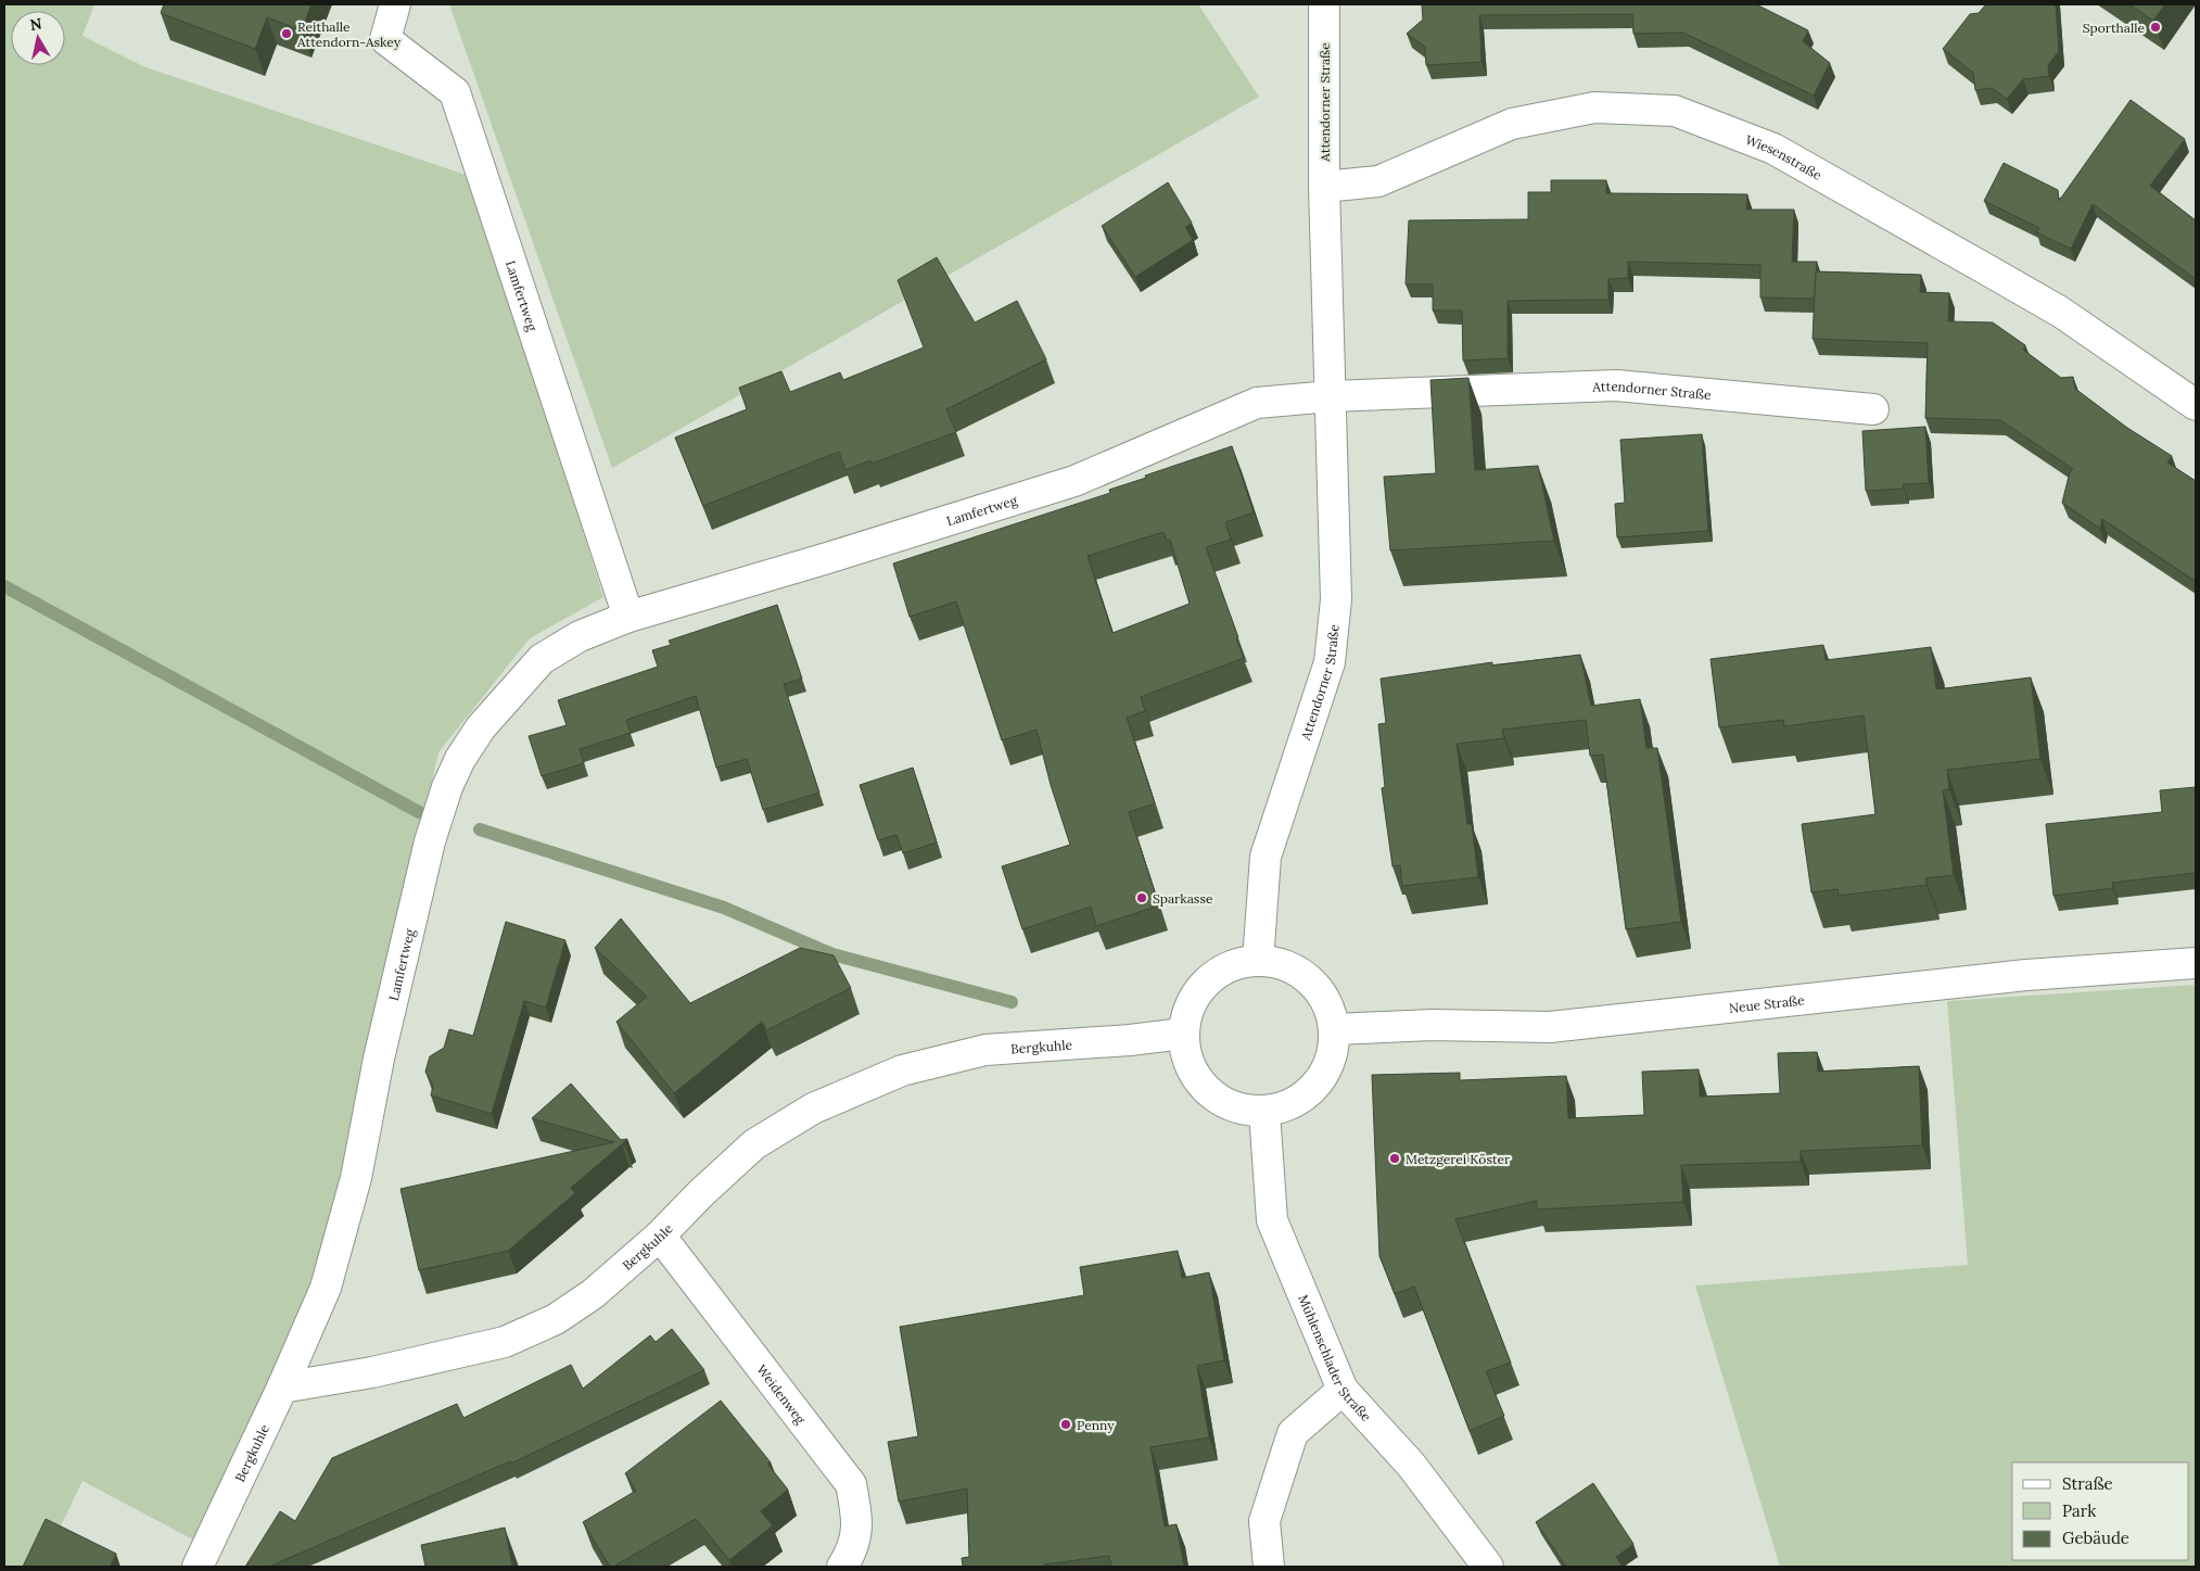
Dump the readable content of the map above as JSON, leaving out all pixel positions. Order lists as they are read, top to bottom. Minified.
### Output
{"streets":{"street":["Attendorner Straße","Wiesenstraße","Lamfertweg","Neue Straße","Bergkuhle","Mühlenschlader Straße","Weidenweg"]},"crossings":[["Attendorner Straße","Wiesenstraße"],["Attendorner Straße","Lamfertweg"],["Attendorner Straße","Neue Straße"],["Attendorner Straße","Bergkuhle"],["Attendorner Straße","Mühlenschlader Straße"],["Lamfertweg","Bergkuhle"],["Neue Straße","Bergkuhle"],["Neue Straße","Mühlenschlader Straße"],["Bergkuhle","Mühlenschlader Straße"],["Bergkuhle","Weidenweg"]],"places":["Sporthalle","Reithalle Attendorn-Askey","Sparkasse","Metzgerei Köster","Penny"],"legend":["Straße","Park","Gebäude"],"north":"top"}
